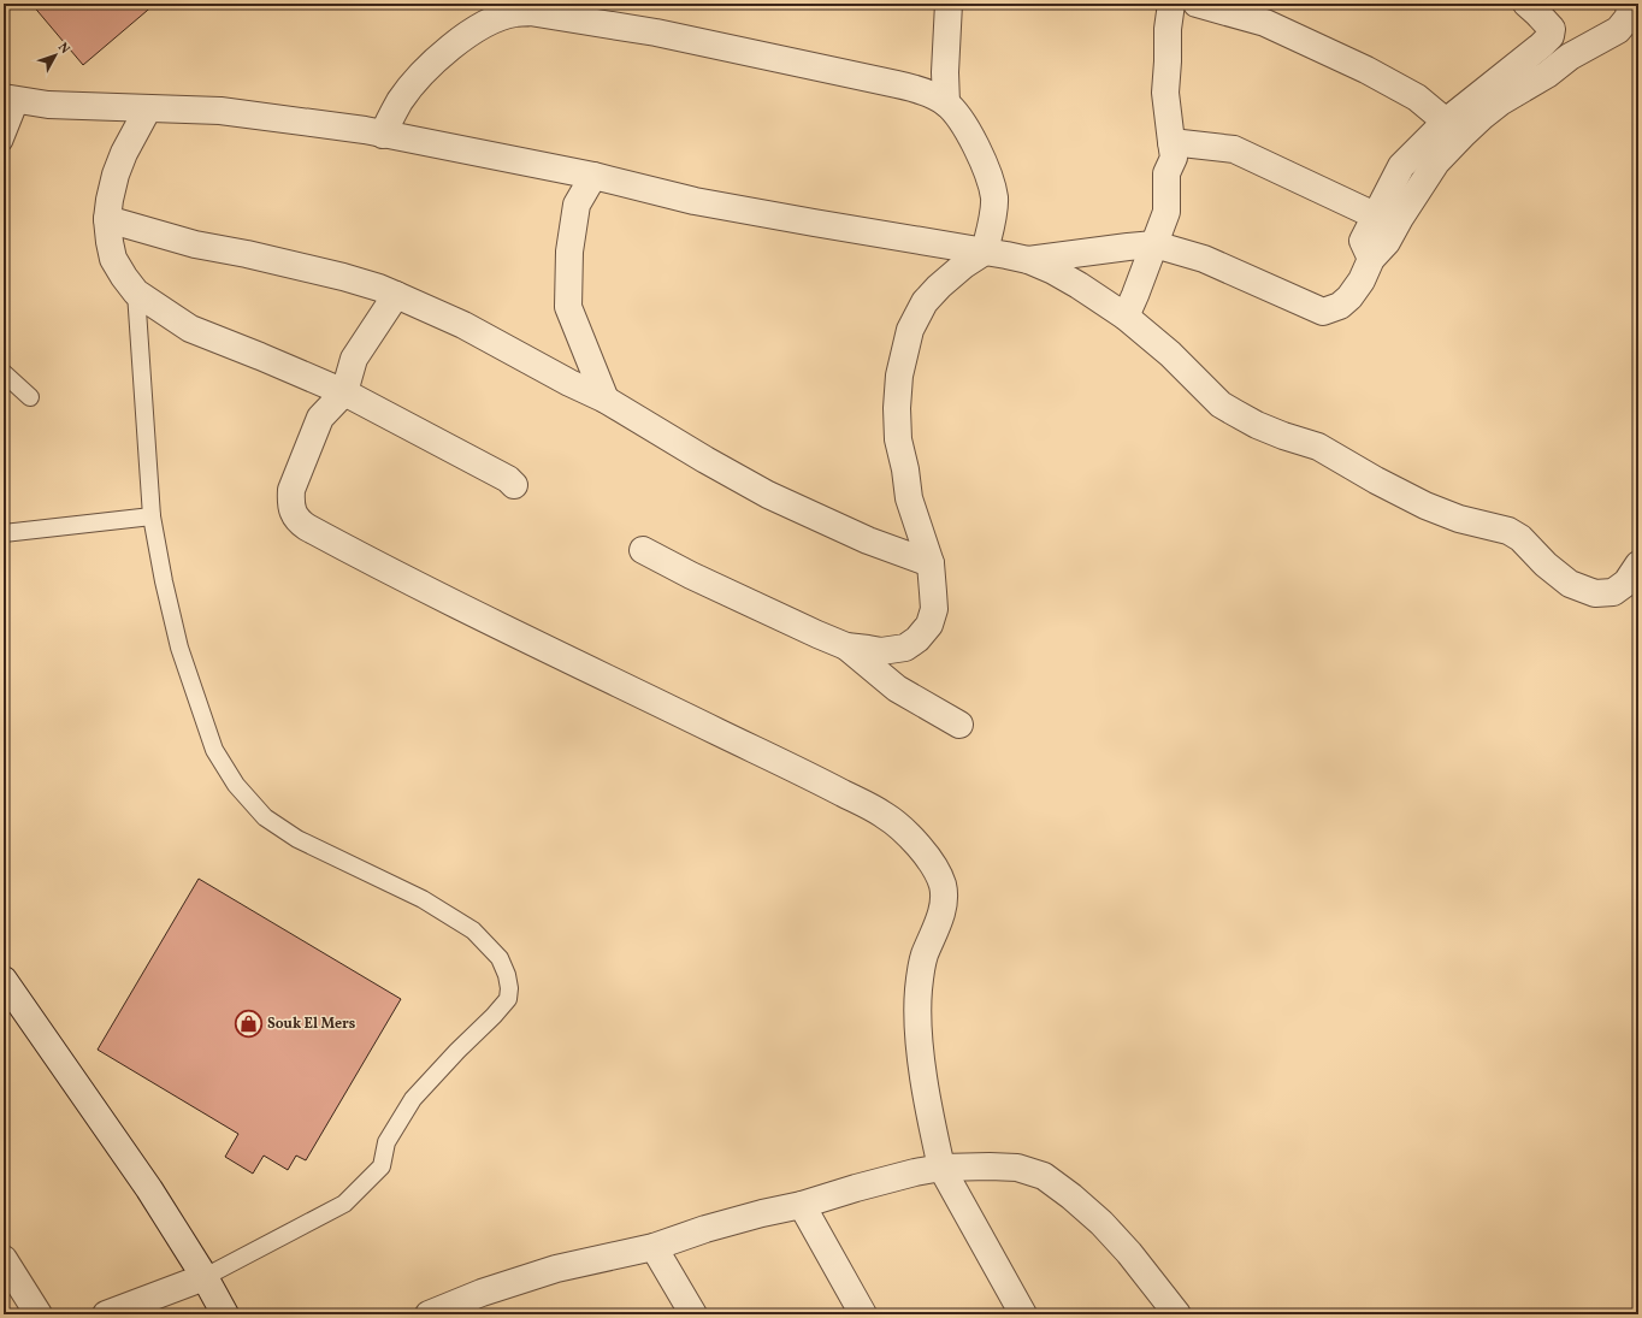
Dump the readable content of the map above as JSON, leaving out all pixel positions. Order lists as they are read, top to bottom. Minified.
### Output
{"places":{"shop":["Souk El Mers"]},"north":"top right"}
